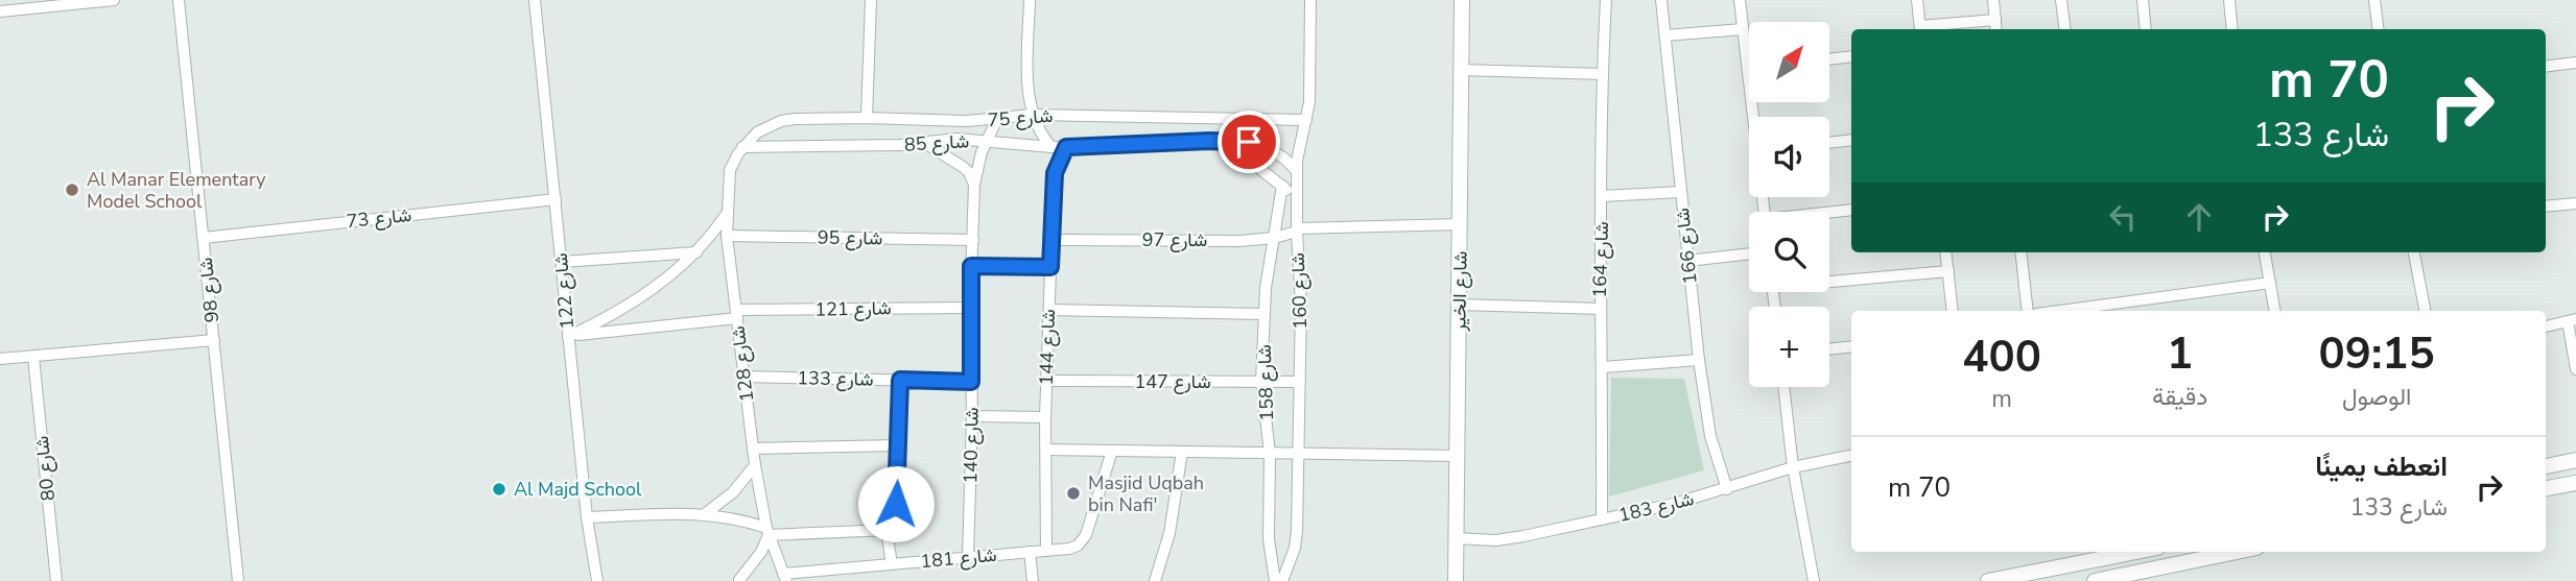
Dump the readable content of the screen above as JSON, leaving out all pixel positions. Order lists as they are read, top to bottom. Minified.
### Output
{"streets":{"street":["شارع 75","شارع 85","شارع 73","شارع 95","شارع 97","شارع 166","شارع 164","شارع 98","شارع 122","شارع 160","شارع الخير","شارع 121","شارع 144","شارع 128","شارع 133","شارع 147","شارع 158","شارع 140","شارع 80","شارع 183","شارع 181"]},"crossings":[["شارع 75","شارع 85"],["شارع 75","شارع 160"],["شارع 75","شارع 128"],["شارع 75","شارع 140"],["شارع 85","شارع 160"],["شارع 85","شارع 144"],["شارع 85","شارع 128"],["شارع 85","شارع 140"],["شارع 73","شارع 98"],["شارع 73","شارع 122"],["شارع 95","شارع 128"],["شارع 95","شارع 140"],["شارع 97","شارع 160"],["شارع 97","شارع الخير"],["شارع 97","شارع 144"],["شارع 97","شارع 158"],["شارع 166","شارع 183"],["شارع 164","شارع 183"],["شارع 122","شارع 121"],["شارع 160","شارع 147"],["شارع الخير","شارع 183"],["شارع 121","شارع 128"],["شارع 121","شارع 140"],["شارع 144","شارع 147"],["شارع 144","شارع 181"],["شارع 128","شارع 133"],["شارع 128","شارع 181"],["شارع 133","شارع 140"],["شارع 147","شارع 158"],["شارع 140","شارع 181"]],"places":["Al Manar Elementary Model School","Al Majd School","Masjid Uqbah bin Nafi'"],"north":"top right","page":{"map_buttons":"+","turn":["70 m","شارع 133"],"eta":["09:15","الوصول","1","دقيقة","400","m"],"list":[{"name":"انعطف يمينًا","note":"شارع 133","value":"70 m"}]}}
